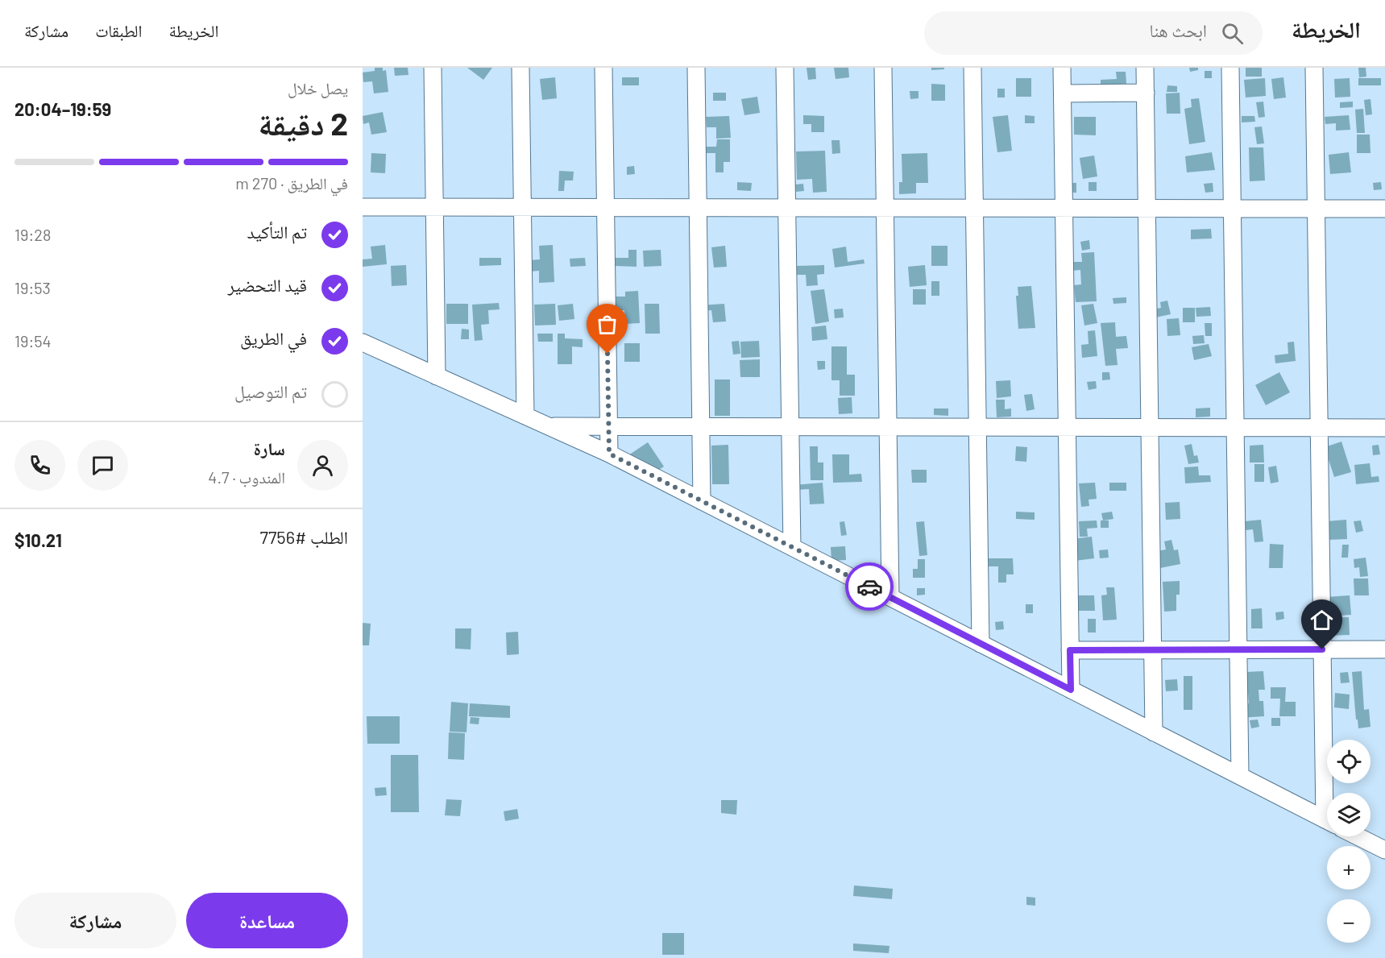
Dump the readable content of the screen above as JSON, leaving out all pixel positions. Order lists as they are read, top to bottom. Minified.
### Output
{"page":{"header":"الخريطة","search":"ابحث هنا","nav":["الخريطة","الطبقات","مشاركة"],"heading":["2 دقيقة","يصل خلال","19:59–20:04"],"panel":["سارة","المندوب · 4.7","الطلب #7756","$10.21"],"bar":"في الطريق · 270 m","list":[["تم التأكيد","19:28"],["قيد التحضير","19:53"],["في الطريق","19:54"],"تم التوصيل"],"map_buttons":["+","−"],"buttons":["مساعدة","مشاركة"]}}
